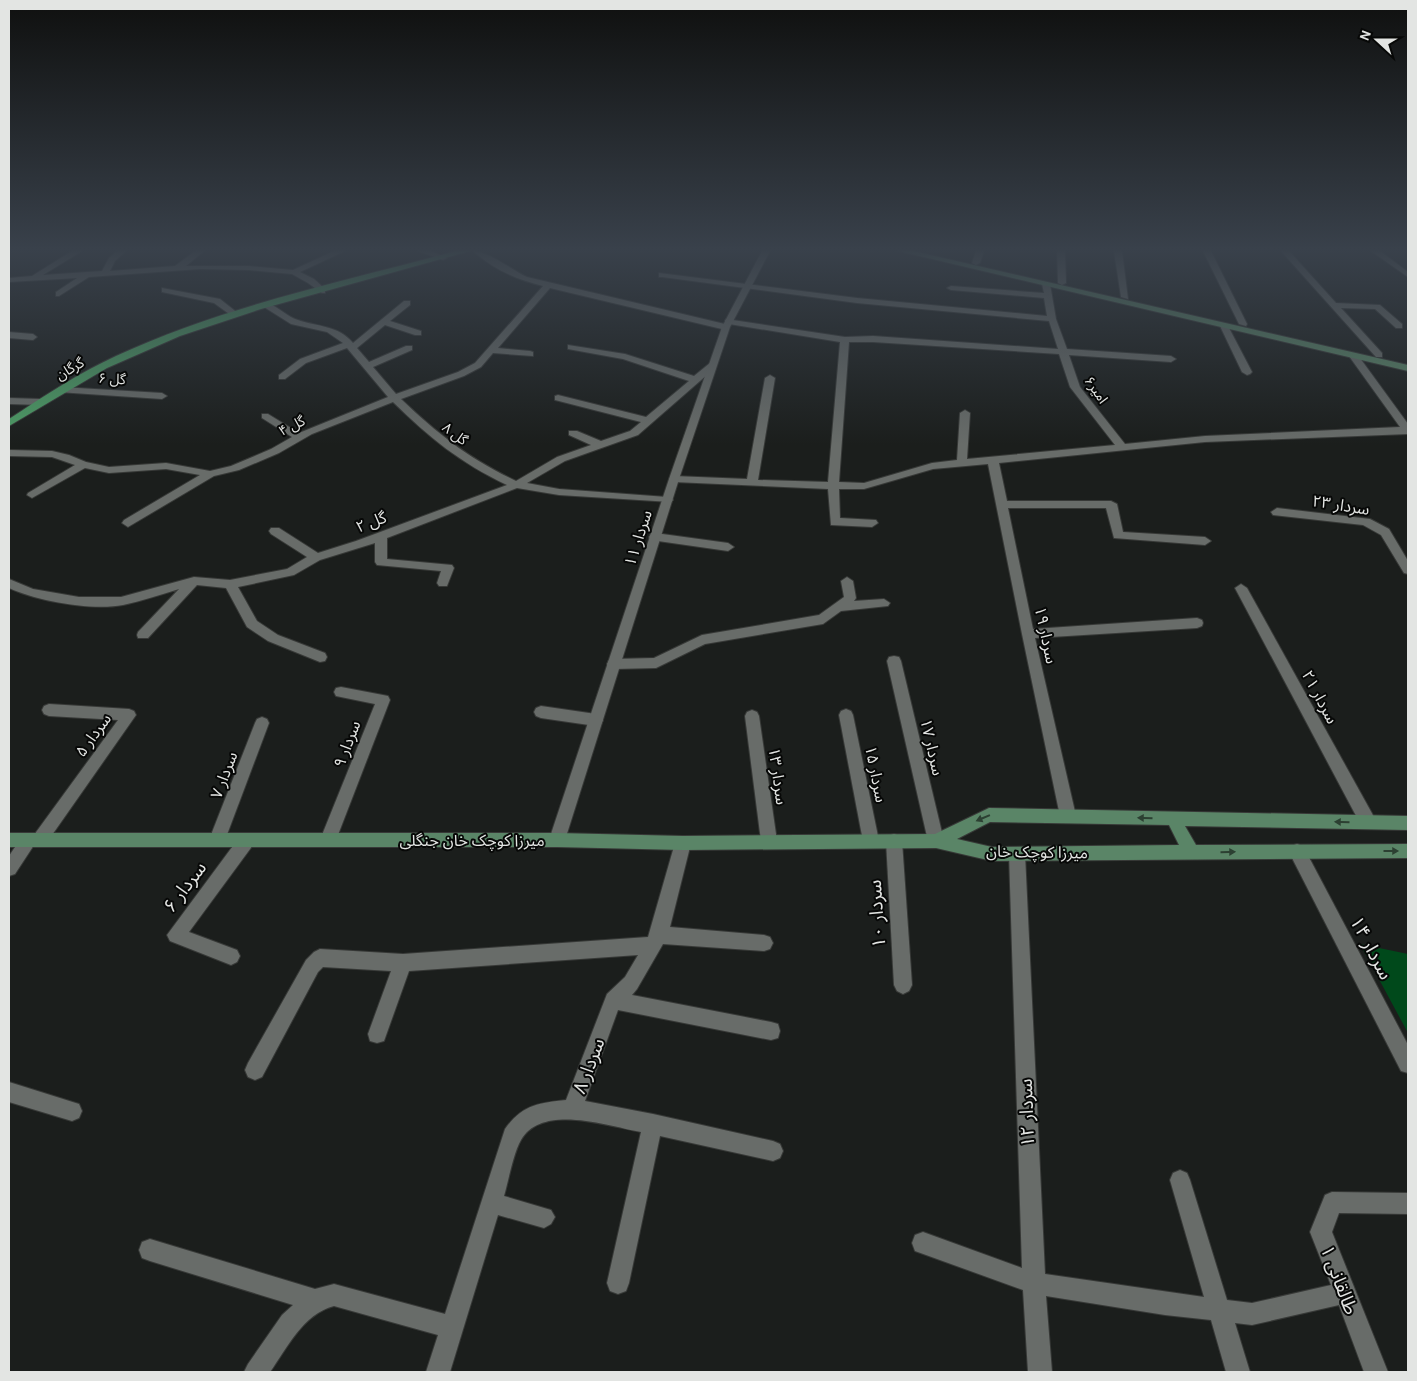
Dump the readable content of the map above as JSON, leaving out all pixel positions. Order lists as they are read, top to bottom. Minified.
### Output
{"streets":{"main road":["گرگان","میرزا کوچک خان جنگلی","میرزا کوچک خان"],"street":["گل ۶","امیر۶","گل ۴","گل ۸","سردار ۲۳","گل ۲","سردار ۱۱","سردار ۱۹","سردار ۲۱","سردار ۵","سردار ۹","سردار ۱۷","سردار ۱۵","سردار ۷","سردار ۱۳","سردار ۶","سردار ۱۰","سردار ۱۴","سردار ۸","سردار ۱۲","طالقانی ۱"]},"crossings":[["گرگان","گل ۶"],["گل ۴","گل ۸"],["گل ۸","گل ۲"],["گل ۸","سردار ۱۱"],["گل ۲","سردار ۱۱"],["سردار ۱۱","میرزا کوچک خان جنگلی"],["سردار ۱۹","میرزا کوچک خان"],["سردار ۲۱","میرزا کوچک خان"],["سردار ۵","میرزا کوچک خان جنگلی"],["سردار ۹","میرزا کوچک خان جنگلی"],["سردار ۱۷","میرزا کوچک خان جنگلی"],["سردار ۱۷","میرزا کوچک خان"],["سردار ۱۵","میرزا کوچک خان جنگلی"],["سردار ۷","میرزا کوچک خان جنگلی"],["سردار ۱۳","میرزا کوچک خان جنگلی"],["میرزا کوچک خان جنگلی","میرزا کوچک خان"],["میرزا کوچک خان جنگلی","سردار ۶"],["میرزا کوچک خان جنگلی","سردار ۱۰"],["میرزا کوچک خان جنگلی","سردار ۸"],["میرزا کوچک خان","سردار ۱۴"],["میرزا کوچک خان","سردار ۱۲"]],"north":"left"}
